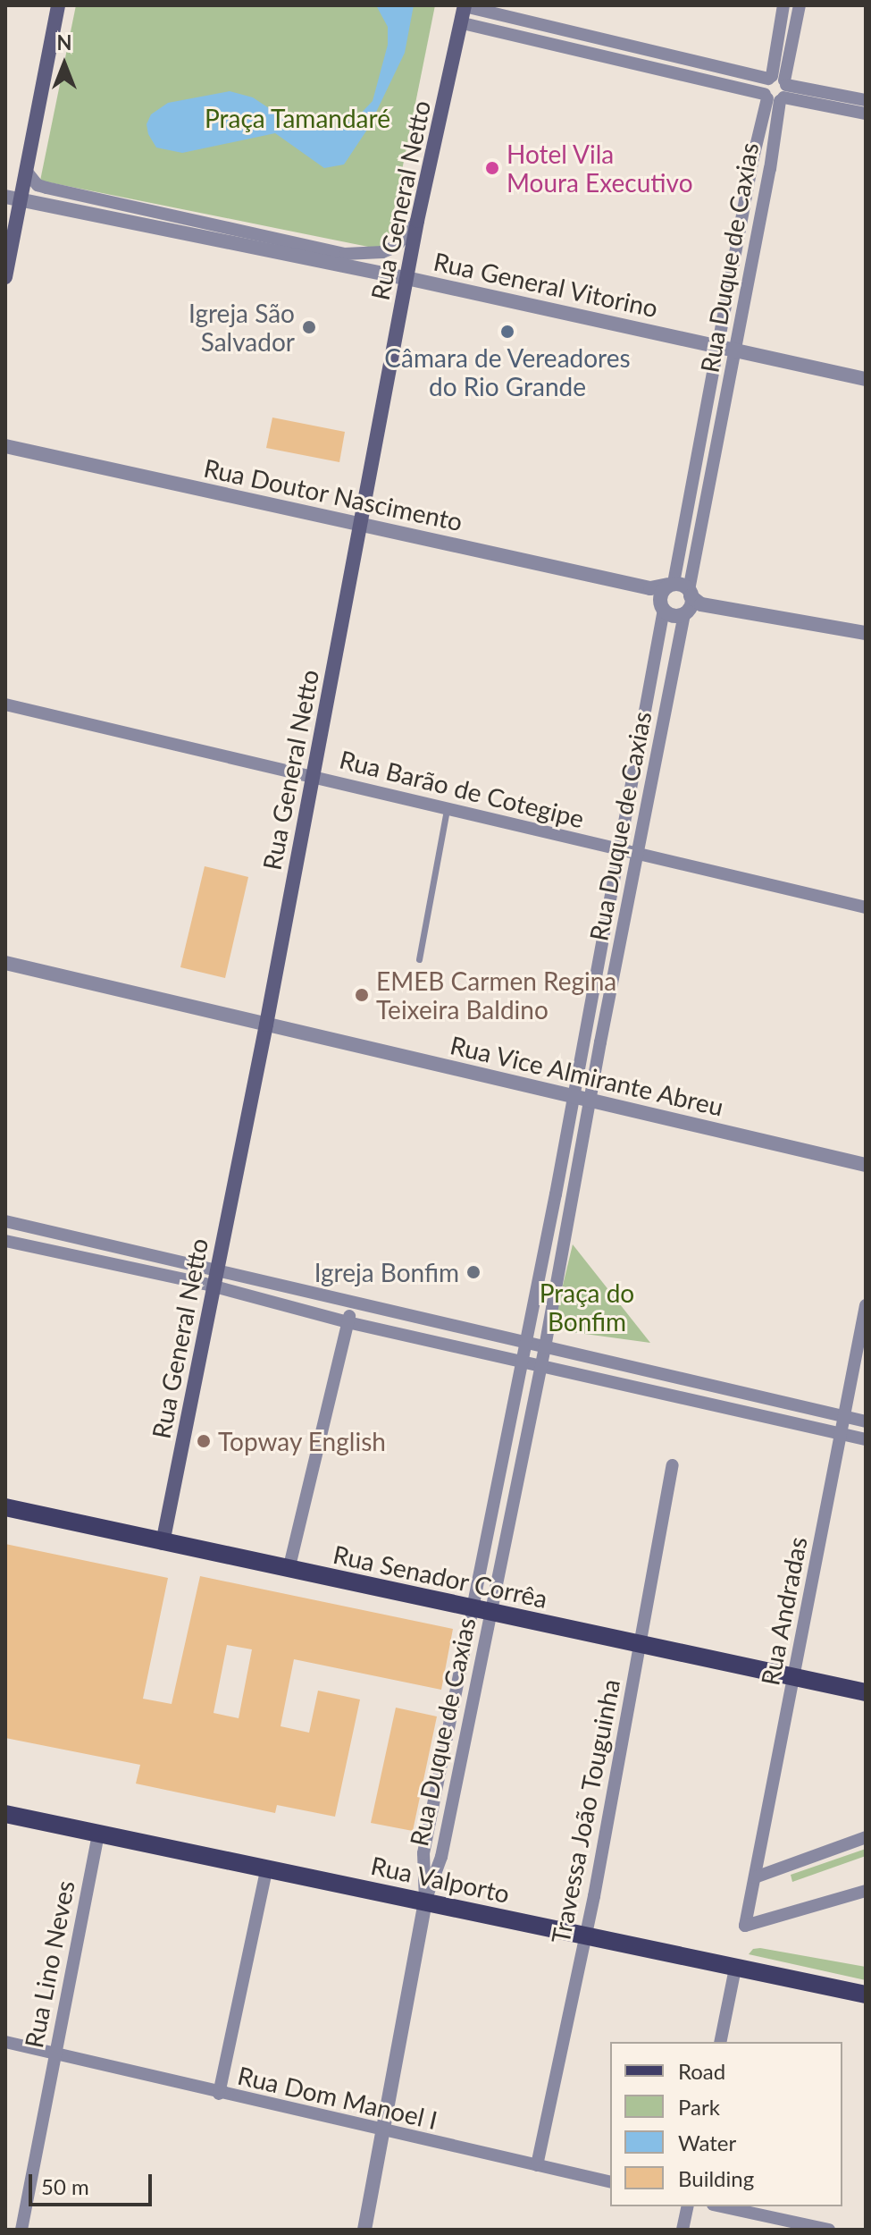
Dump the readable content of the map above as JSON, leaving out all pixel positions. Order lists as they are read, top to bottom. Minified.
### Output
{"streets":{"main road":["Rua General Netto","Rua Senador Corrêa","Rua Valporto"],"street":["Rua Duque de Caxias","Rua General Vitorino","Rua Doutor Nascimento","Rua Barão de Cotegipe","Rua Vice Almirante Abreu","Rua Andradas","Travessa João Touguinha","Rua Lino Neves","Rua Dom Manoel I"]},"crossings":[["Rua General Netto","Rua General Vitorino"],["Rua General Netto","Rua Doutor Nascimento"],["Rua General Netto","Rua Barão de Cotegipe"],["Rua General Netto","Rua Vice Almirante Abreu"],["Rua General Netto","Rua Senador Corrêa"],["Rua Duque de Caxias","Rua General Vitorino"],["Rua Duque de Caxias","Rua Doutor Nascimento"],["Rua Duque de Caxias","Rua Barão de Cotegipe"],["Rua Duque de Caxias","Rua Vice Almirante Abreu"],["Rua Duque de Caxias","Rua Senador Corrêa"],["Rua Duque de Caxias","Rua Valporto"],["Rua Senador Corrêa","Rua Andradas"],["Rua Senador Corrêa","Travessa João Touguinha"],["Travessa João Touguinha","Rua Valporto"],["Travessa João Touguinha","Rua Dom Manoel I"],["Rua Valporto","Rua Lino Neves"],["Rua Lino Neves","Rua Dom Manoel I"]],"parks":["Praça Tamandaré","Praça do Bonfim"],"places":["Hotel Vila Moura Executivo","Igreja São Salvador","Câmara de Vereadores do Rio Grande","EMEB Carmen Regina Teixeira Baldino","Igreja Bonfim","Topway English"],"legend":["Road","Park","Water","Building"],"scale_bar":"50 m","north":"top"}
